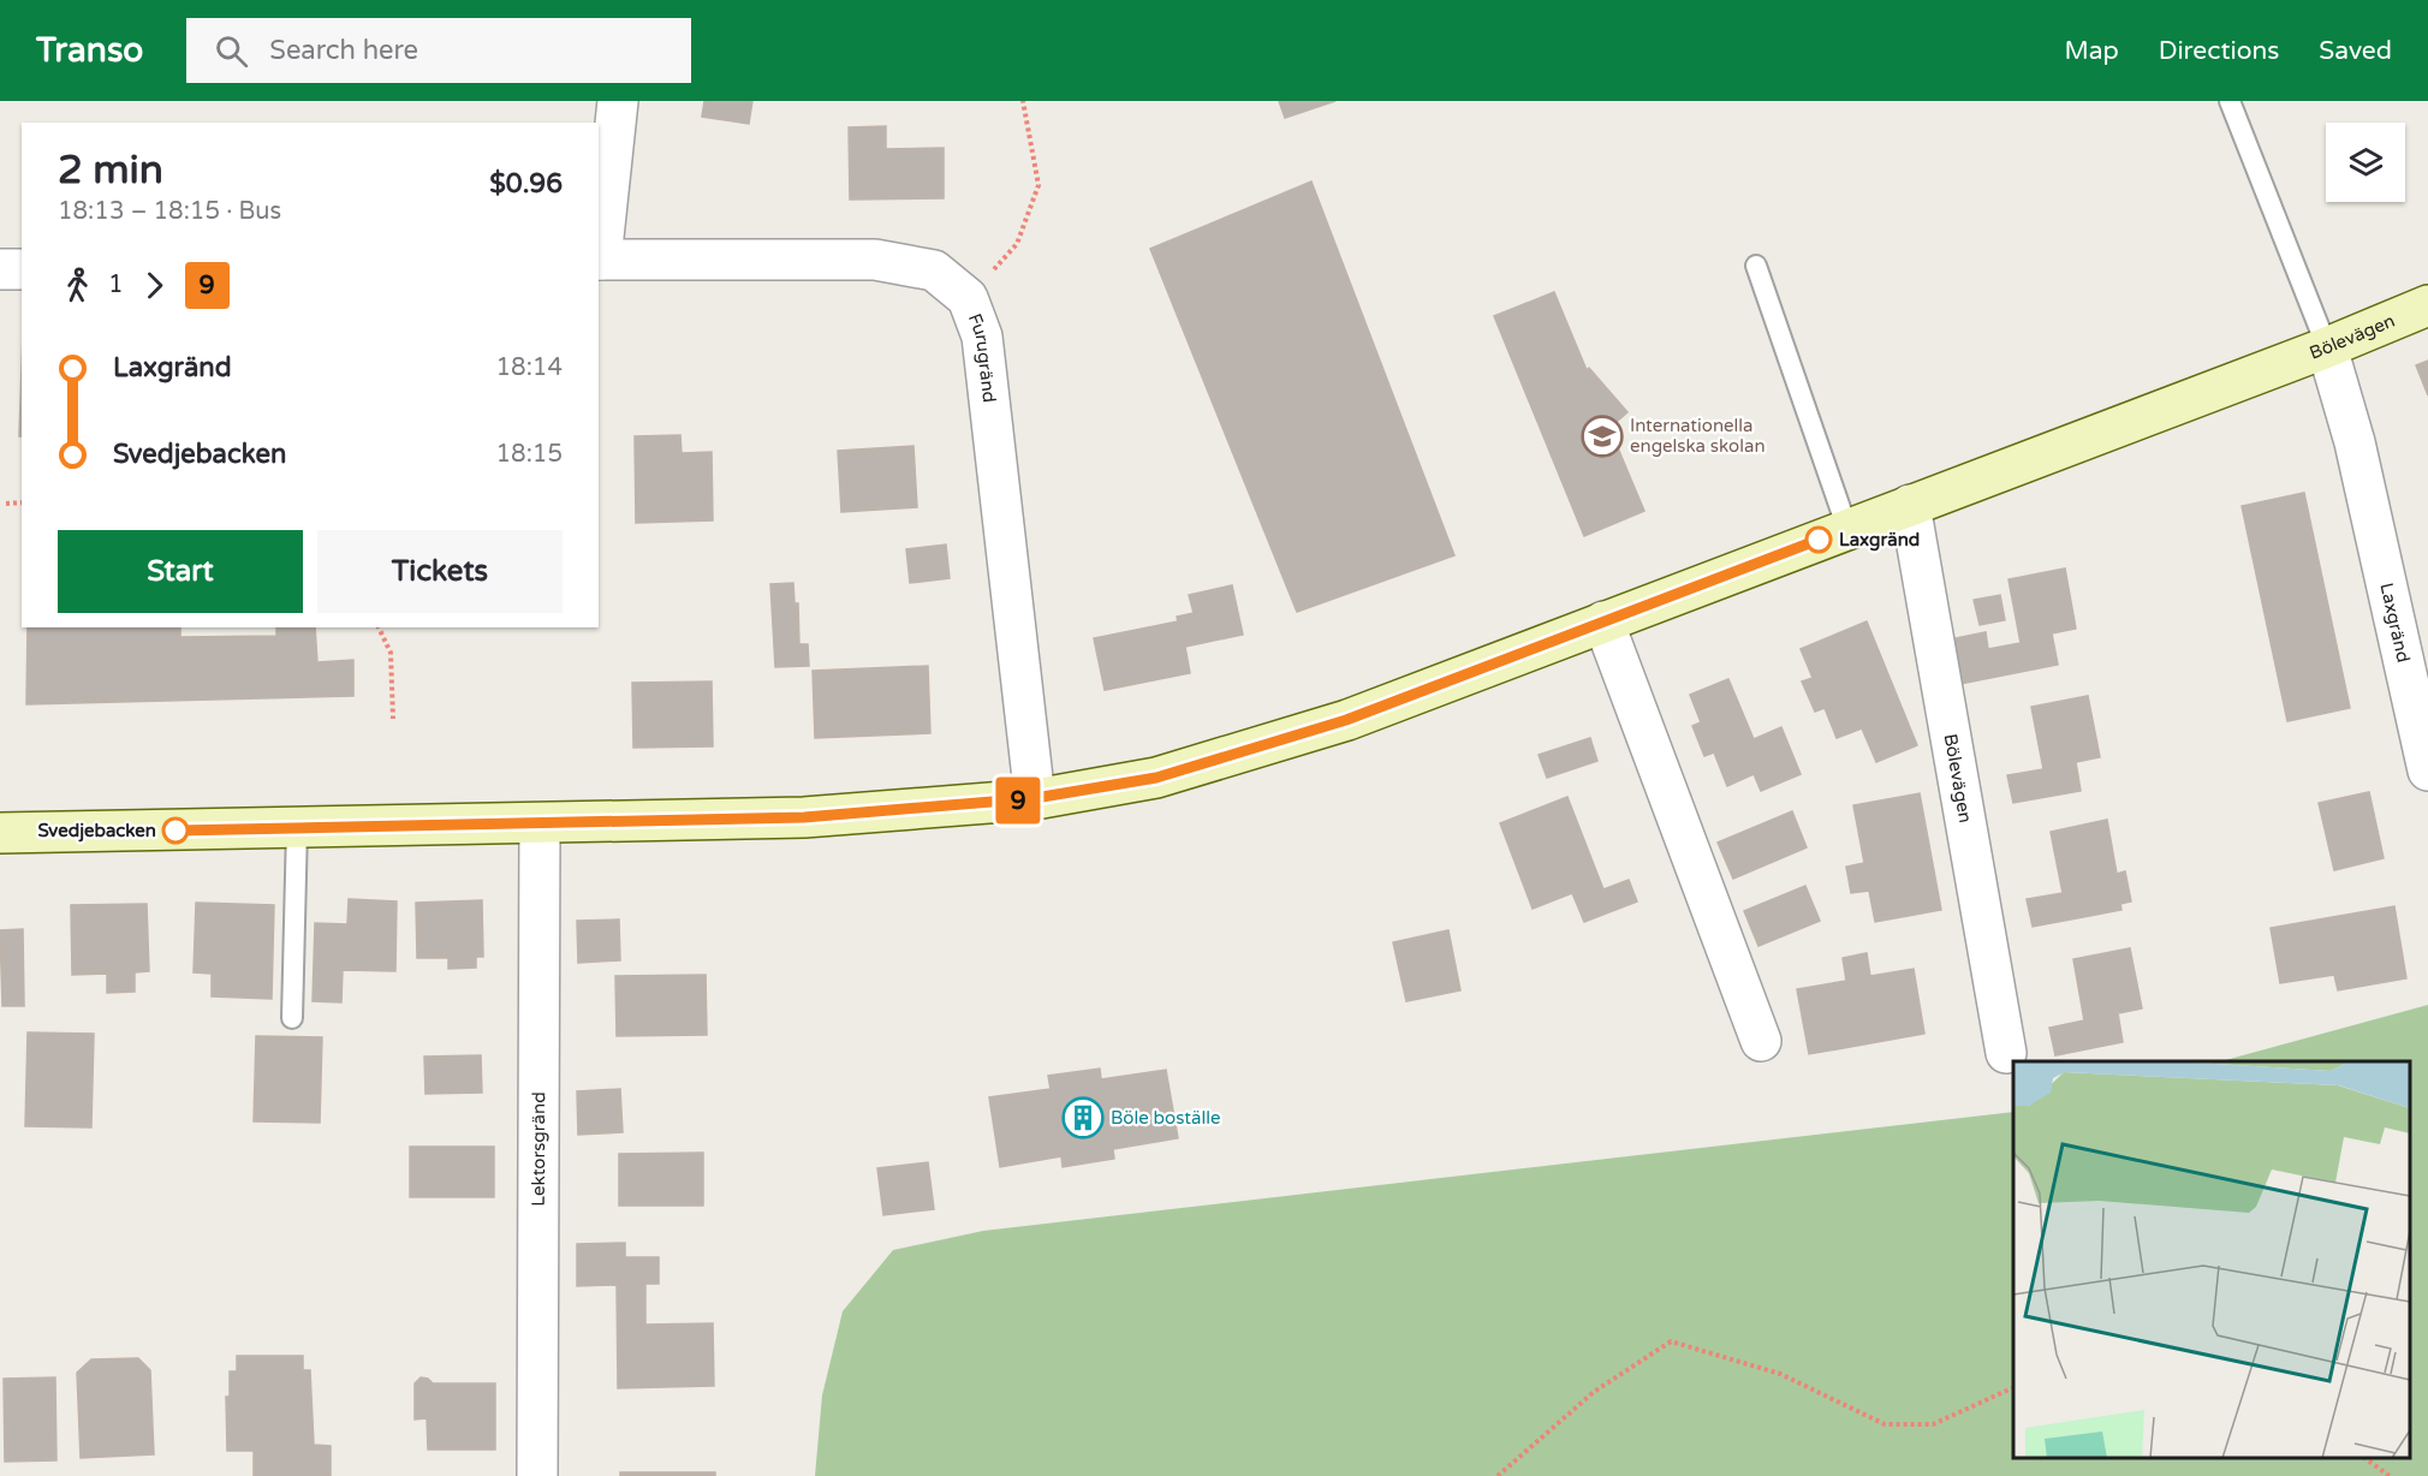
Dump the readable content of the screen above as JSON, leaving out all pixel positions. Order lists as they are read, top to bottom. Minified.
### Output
{"streets":{"street":["Bölevägen","Furugränd","Laxgränd","Lektorsgränd"]},"crossings":[["Bölevägen","Furugränd"],["Bölevägen","Laxgränd"],["Bölevägen","Lektorsgränd"]],"places":{"school or university":["Internationella engelska skolan"],"other":["Laxgränd","Svedjebacken"],"building":["Böle boställe"]},"lines":["bus line 9"],"page":{"header":"Transo","search":"Search here","nav":["Map","Directions","Saved"],"on_map":"9","heading":["2 min","18:13 – 18:15 · Bus","$0.96"],"legs":["1","9"],"list":[{"name":"Laxgränd","value":"18:14"},{"name":"Svedjebacken","value":"18:15"}],"buttons":["Start","Tickets"]}}
